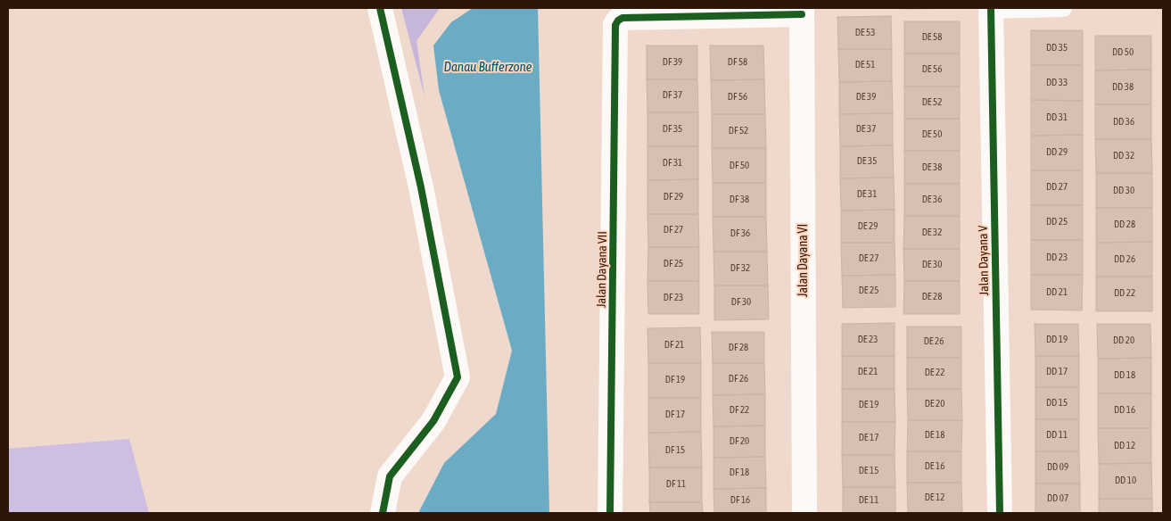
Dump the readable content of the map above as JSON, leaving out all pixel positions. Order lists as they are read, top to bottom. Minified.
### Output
{"streets":{"street":["Jalan Dayana VI","Jalan Dayana V","Jalan Dayana VII"]},"crossings":[["Jalan Dayana VI","Jalan Dayana VII"]],"water":["Danau Bufferzone"],"house_numbers":["DE 53","DE 58","DD 35","DD 50","DF 39","DF 58","DE 51","DE 56","DD 33","DD 38","DF 37","DF 56","DE 39","DE 52","DD 31","DD 36","DF 35","DE 37","DF 52","DE 50","DD 29","DD 32","DE 35","DF 31","DF 50","DE 38","DD 27","DD 30","DE 31","DF 29","DF 38","DE 36","DD 25","DD 28","DE 29","DF 27","DE 32","DF 36","DD 23","DE 27","DD 26","DF 25","DE 30","DF 32","DE 25","DD 21","DD 22","DE 28","DF 23","DF 30","DE 23","DD 19","DD 20","DE 26","DF 21","DF 28","DE 21","DD 17","DE 22","DD 18","DF 26","DF 19","DD 15","DE 20","DE 19","DF 22","DD 16","DF 17","DE 18","DD 11","DE 17","DF 20","DD 12","DF 15","DE 16","DD 09","DE 15","DF 18","DD 10","DF 11","DE 12","DD 07","DF 16","DE 11"]}
